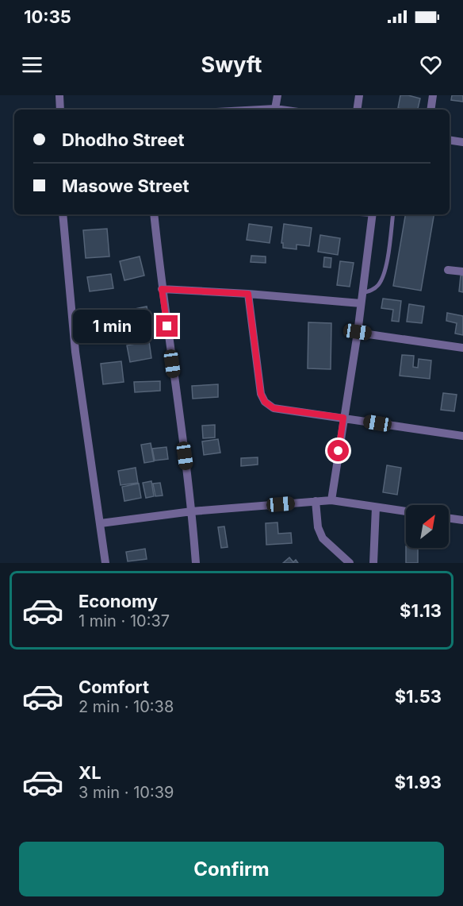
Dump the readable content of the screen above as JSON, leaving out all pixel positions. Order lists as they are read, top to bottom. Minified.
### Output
{"north":"top right","page":{"status":"10:35","header":"Swyft","banner":["Dhodho Street","Masowe Street"],"bubble":"1 min","list":[{"name":"Economy","note":"1 min · 10:37","value":"$1.13"},{"name":"Comfort","note":"2 min · 10:38","value":"$1.53"},{"name":"XL","note":"3 min · 10:39","value":"$1.93"}],"buttons":"Confirm"}}
